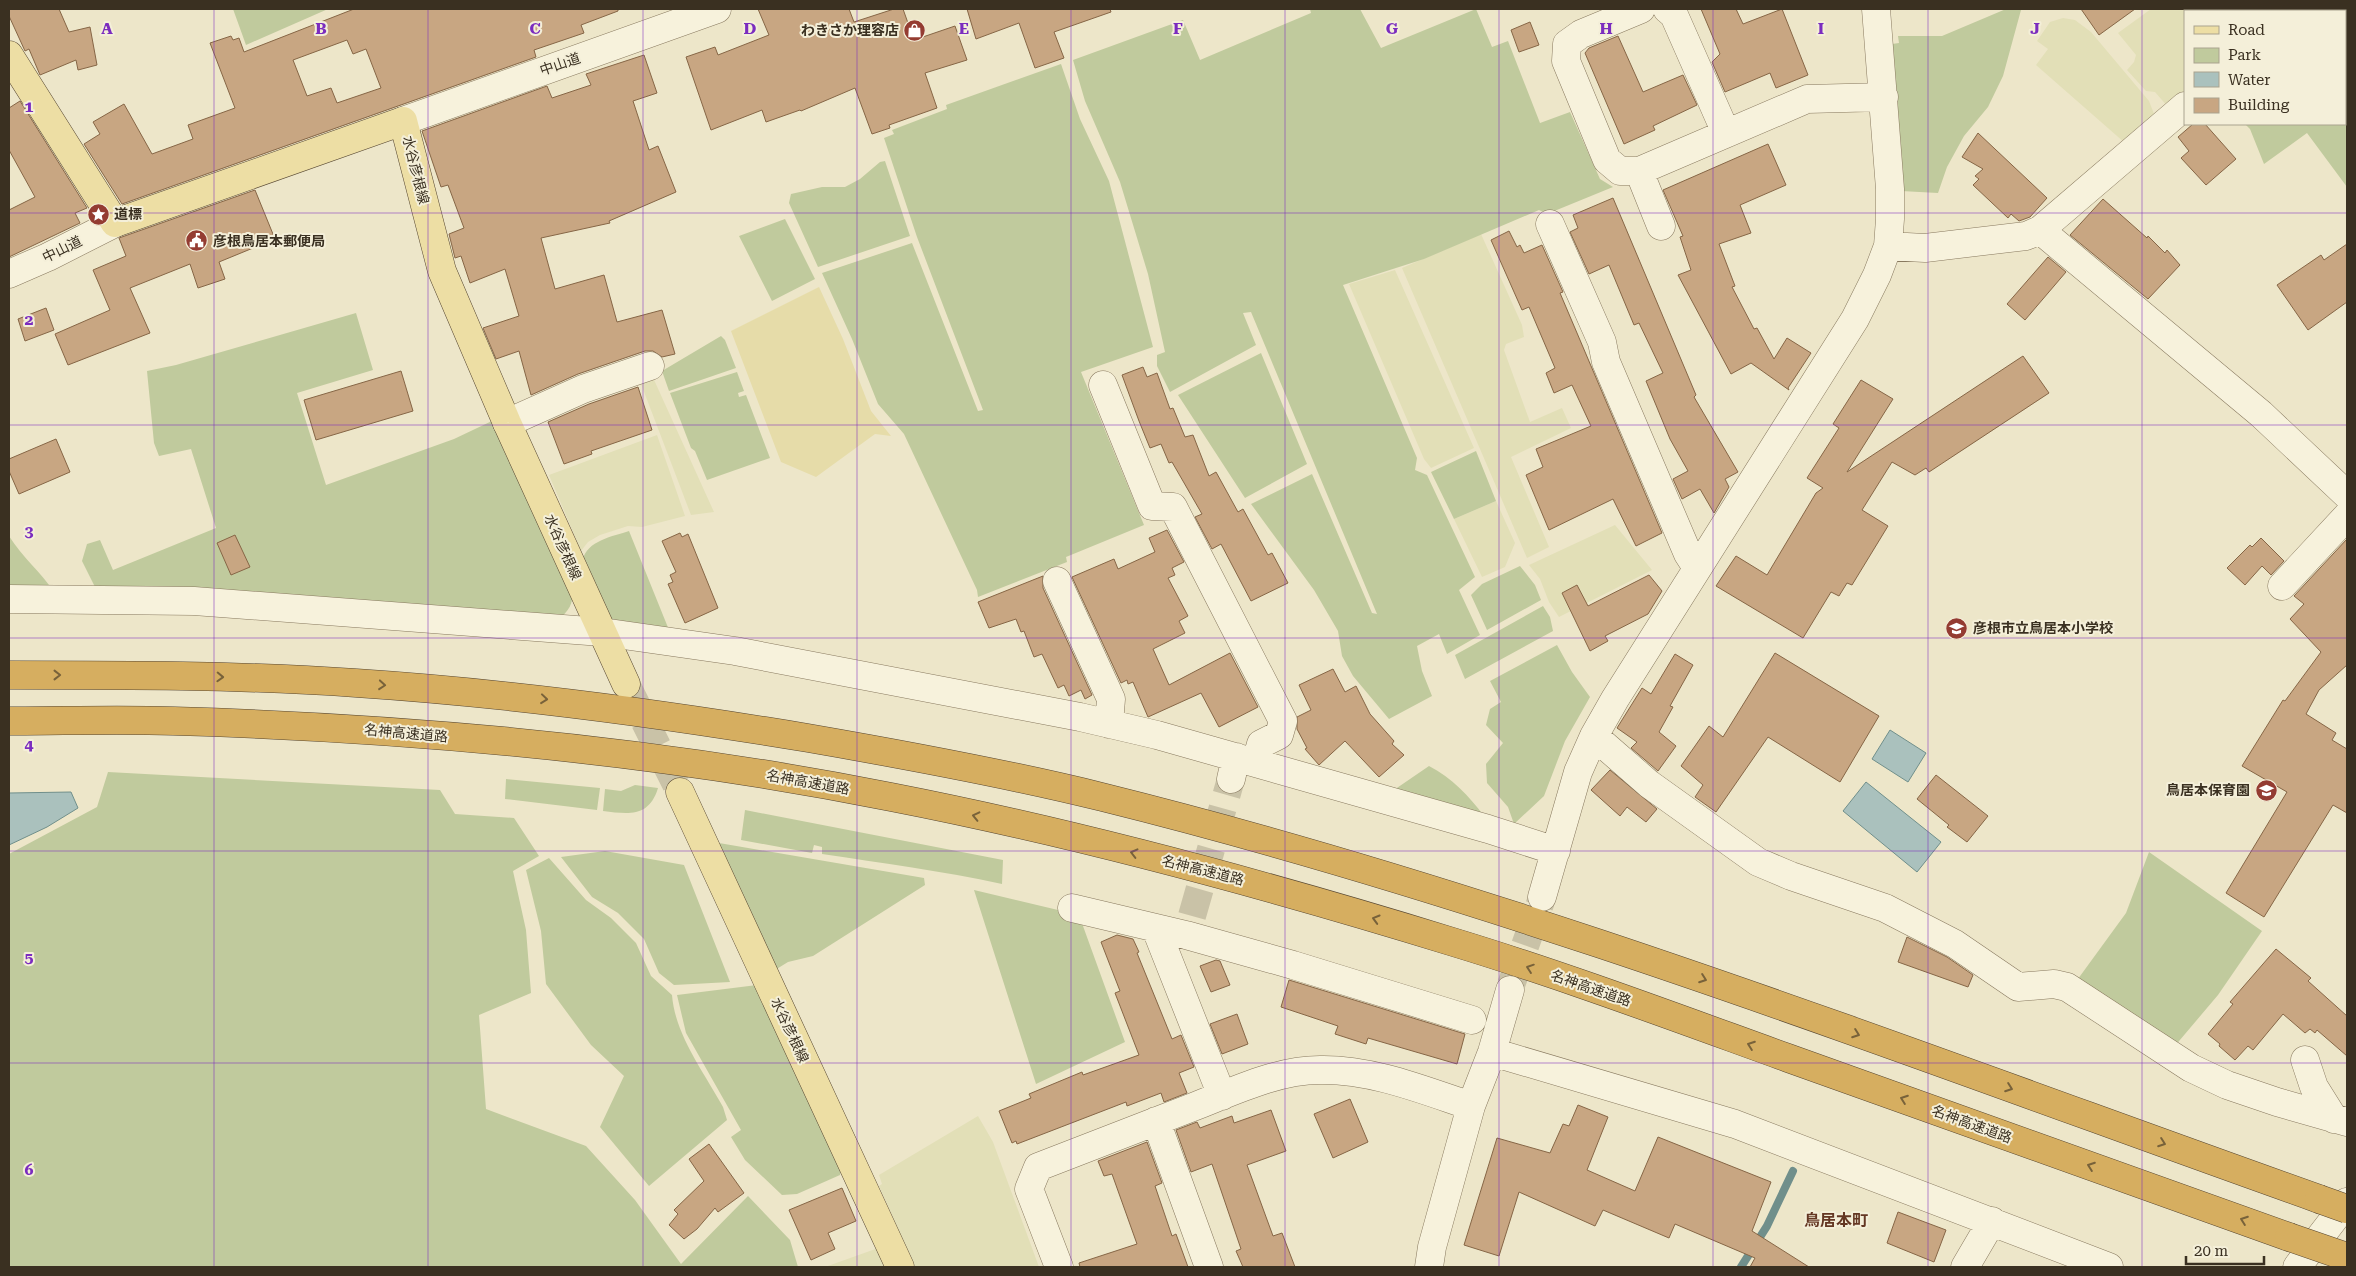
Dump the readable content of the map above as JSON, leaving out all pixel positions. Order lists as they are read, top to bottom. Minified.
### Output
{"streets":{"highway":["名神高速道路"],"main road":["水谷彦根線"],"street":["中山道"]},"crossings":[["中山道","水谷彦根線"]],"districts":["鳥居本町"],"places":{"shop":["わきさか理容店"],"place":["道標"],"public building":["彦根鳥居本郵便局"],"school or university":["彦根市立鳥居本小学校","鳥居本保育園"]},"legend":["Road","Park","Water","Building"],"scale_bar":"20 m","grid":{"columns":["A","B","C","D","E","F","G","H","I","J"],"rows":["1","2","3","4","5","6"]}}
